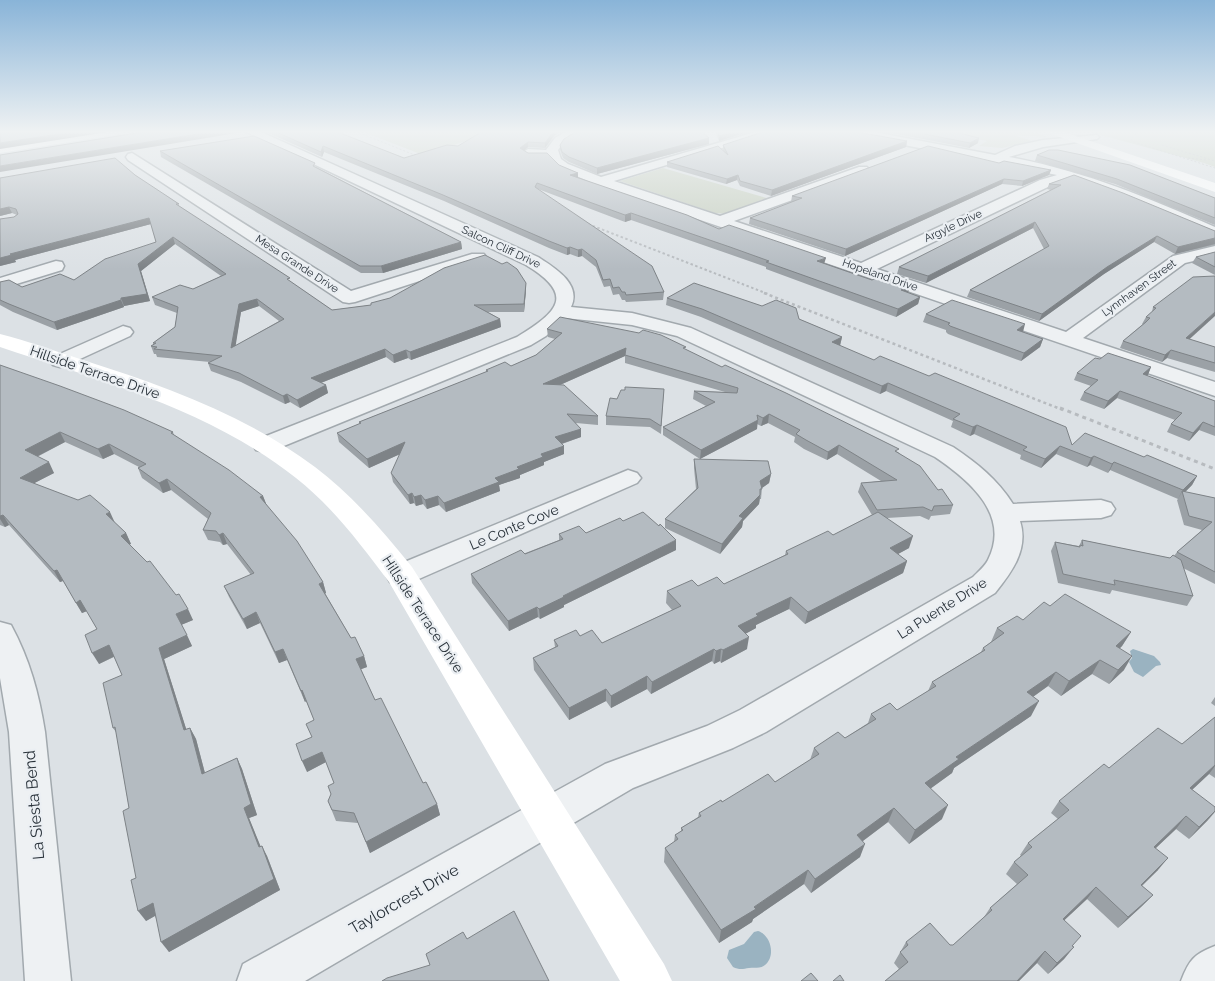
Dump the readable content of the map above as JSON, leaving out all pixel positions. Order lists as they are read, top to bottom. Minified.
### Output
{"streets":{"main road":["Hillside Terrace Drive"],"street":["Argyle Drive","Salcon Cliff Drive","Mesa Grande Drive","Hopeland Drive","Lynnhaven Street","Le Conte Cove","La Puente Drive","La Siesta Bend","Taylorcrest Drive"]},"crossings":[["Argyle Drive","Hopeland Drive"],["Salcon Cliff Drive","Mesa Grande Drive"],["Salcon Cliff Drive","La Puente Drive"],["Hopeland Drive","Lynnhaven Street"],["Hillside Terrace Drive","Le Conte Cove"],["Hillside Terrace Drive","La Puente Drive"],["Hillside Terrace Drive","Taylorcrest Drive"],["La Puente Drive","Taylorcrest Drive"]]}
